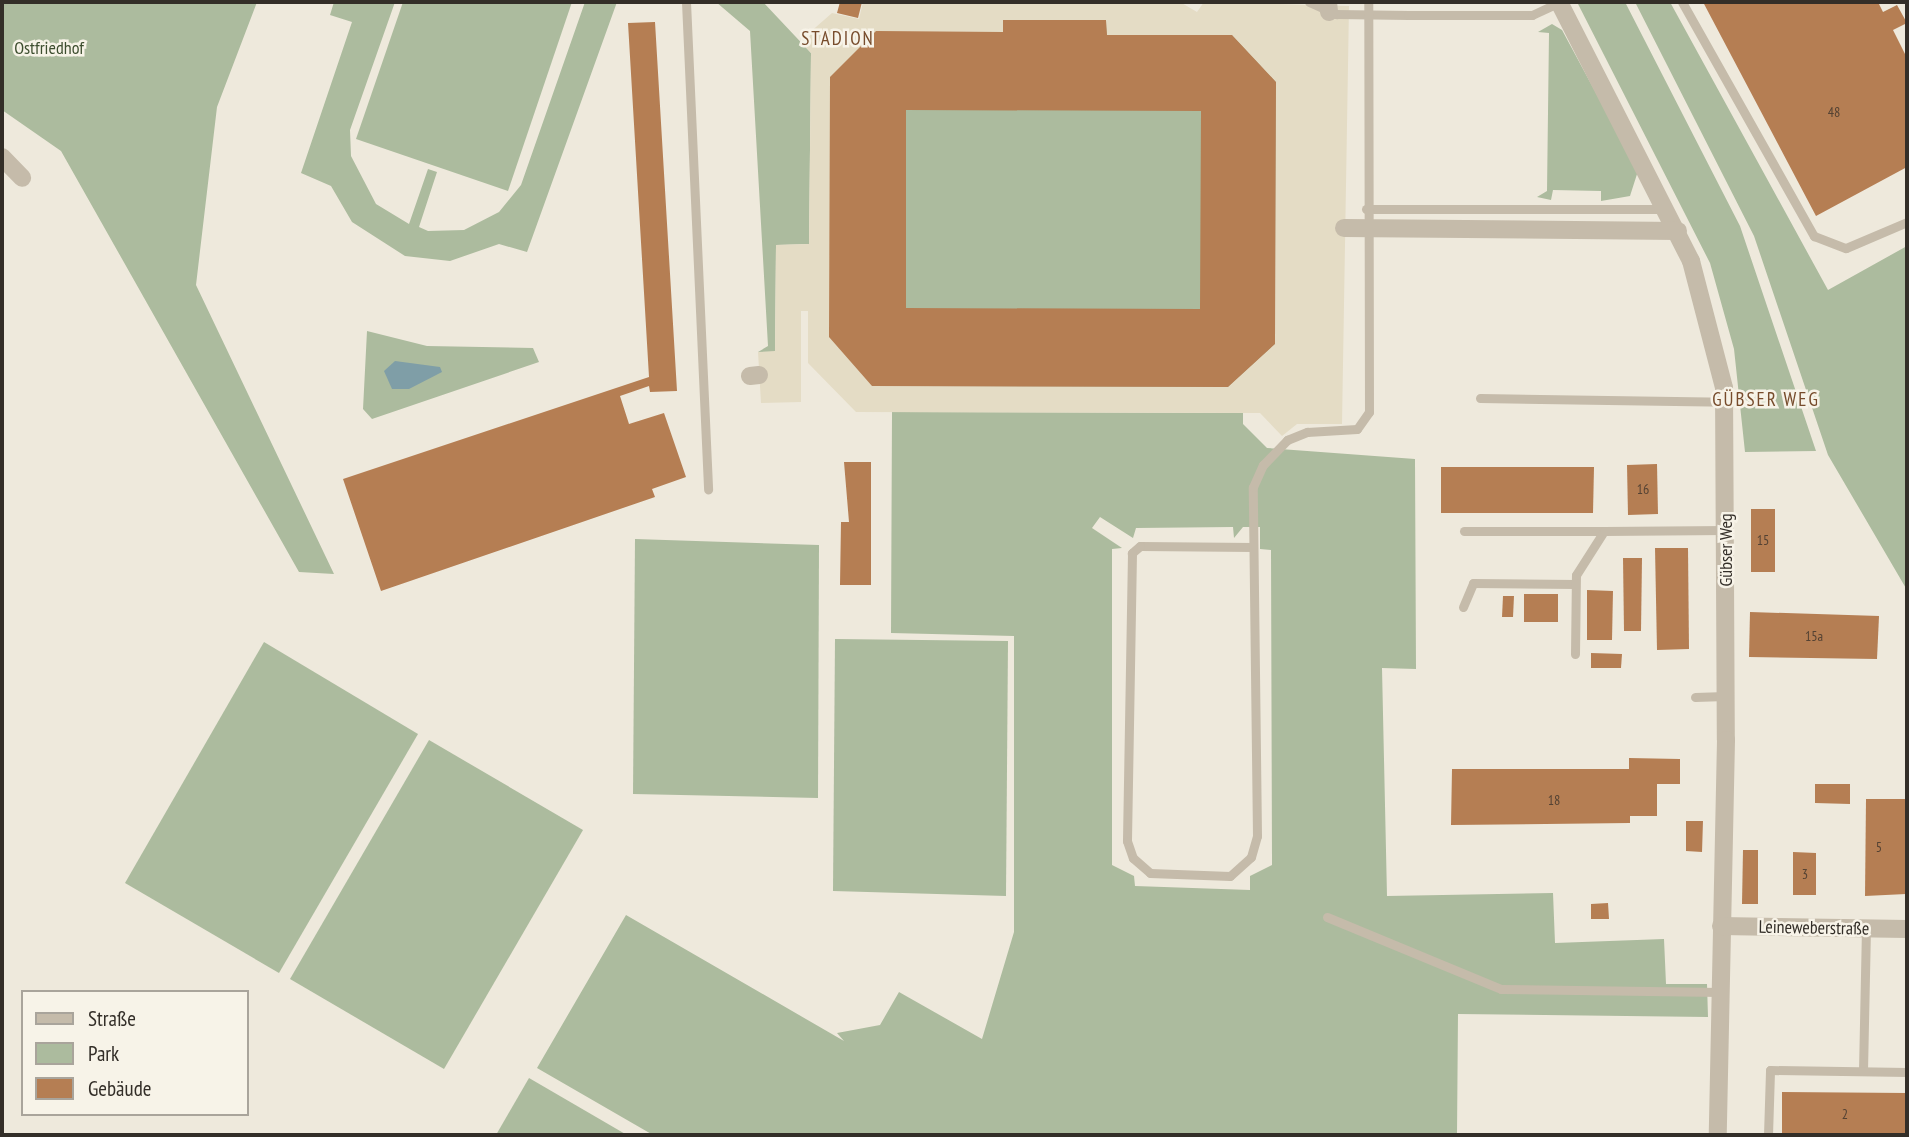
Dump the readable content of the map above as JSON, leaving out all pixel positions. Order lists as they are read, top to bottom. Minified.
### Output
{"streets":{"street":["Gübser Weg","Leineweberstraße"]},"crossings":[["Gübser Weg","Leineweberstraße"]],"districts":["STADION","GÜBSER WEG"],"parks":["Ostfriedhof"],"house_numbers":["48","16","15","15a","18","5","3","2"],"legend":["Straße","Park","Gebäude"]}
